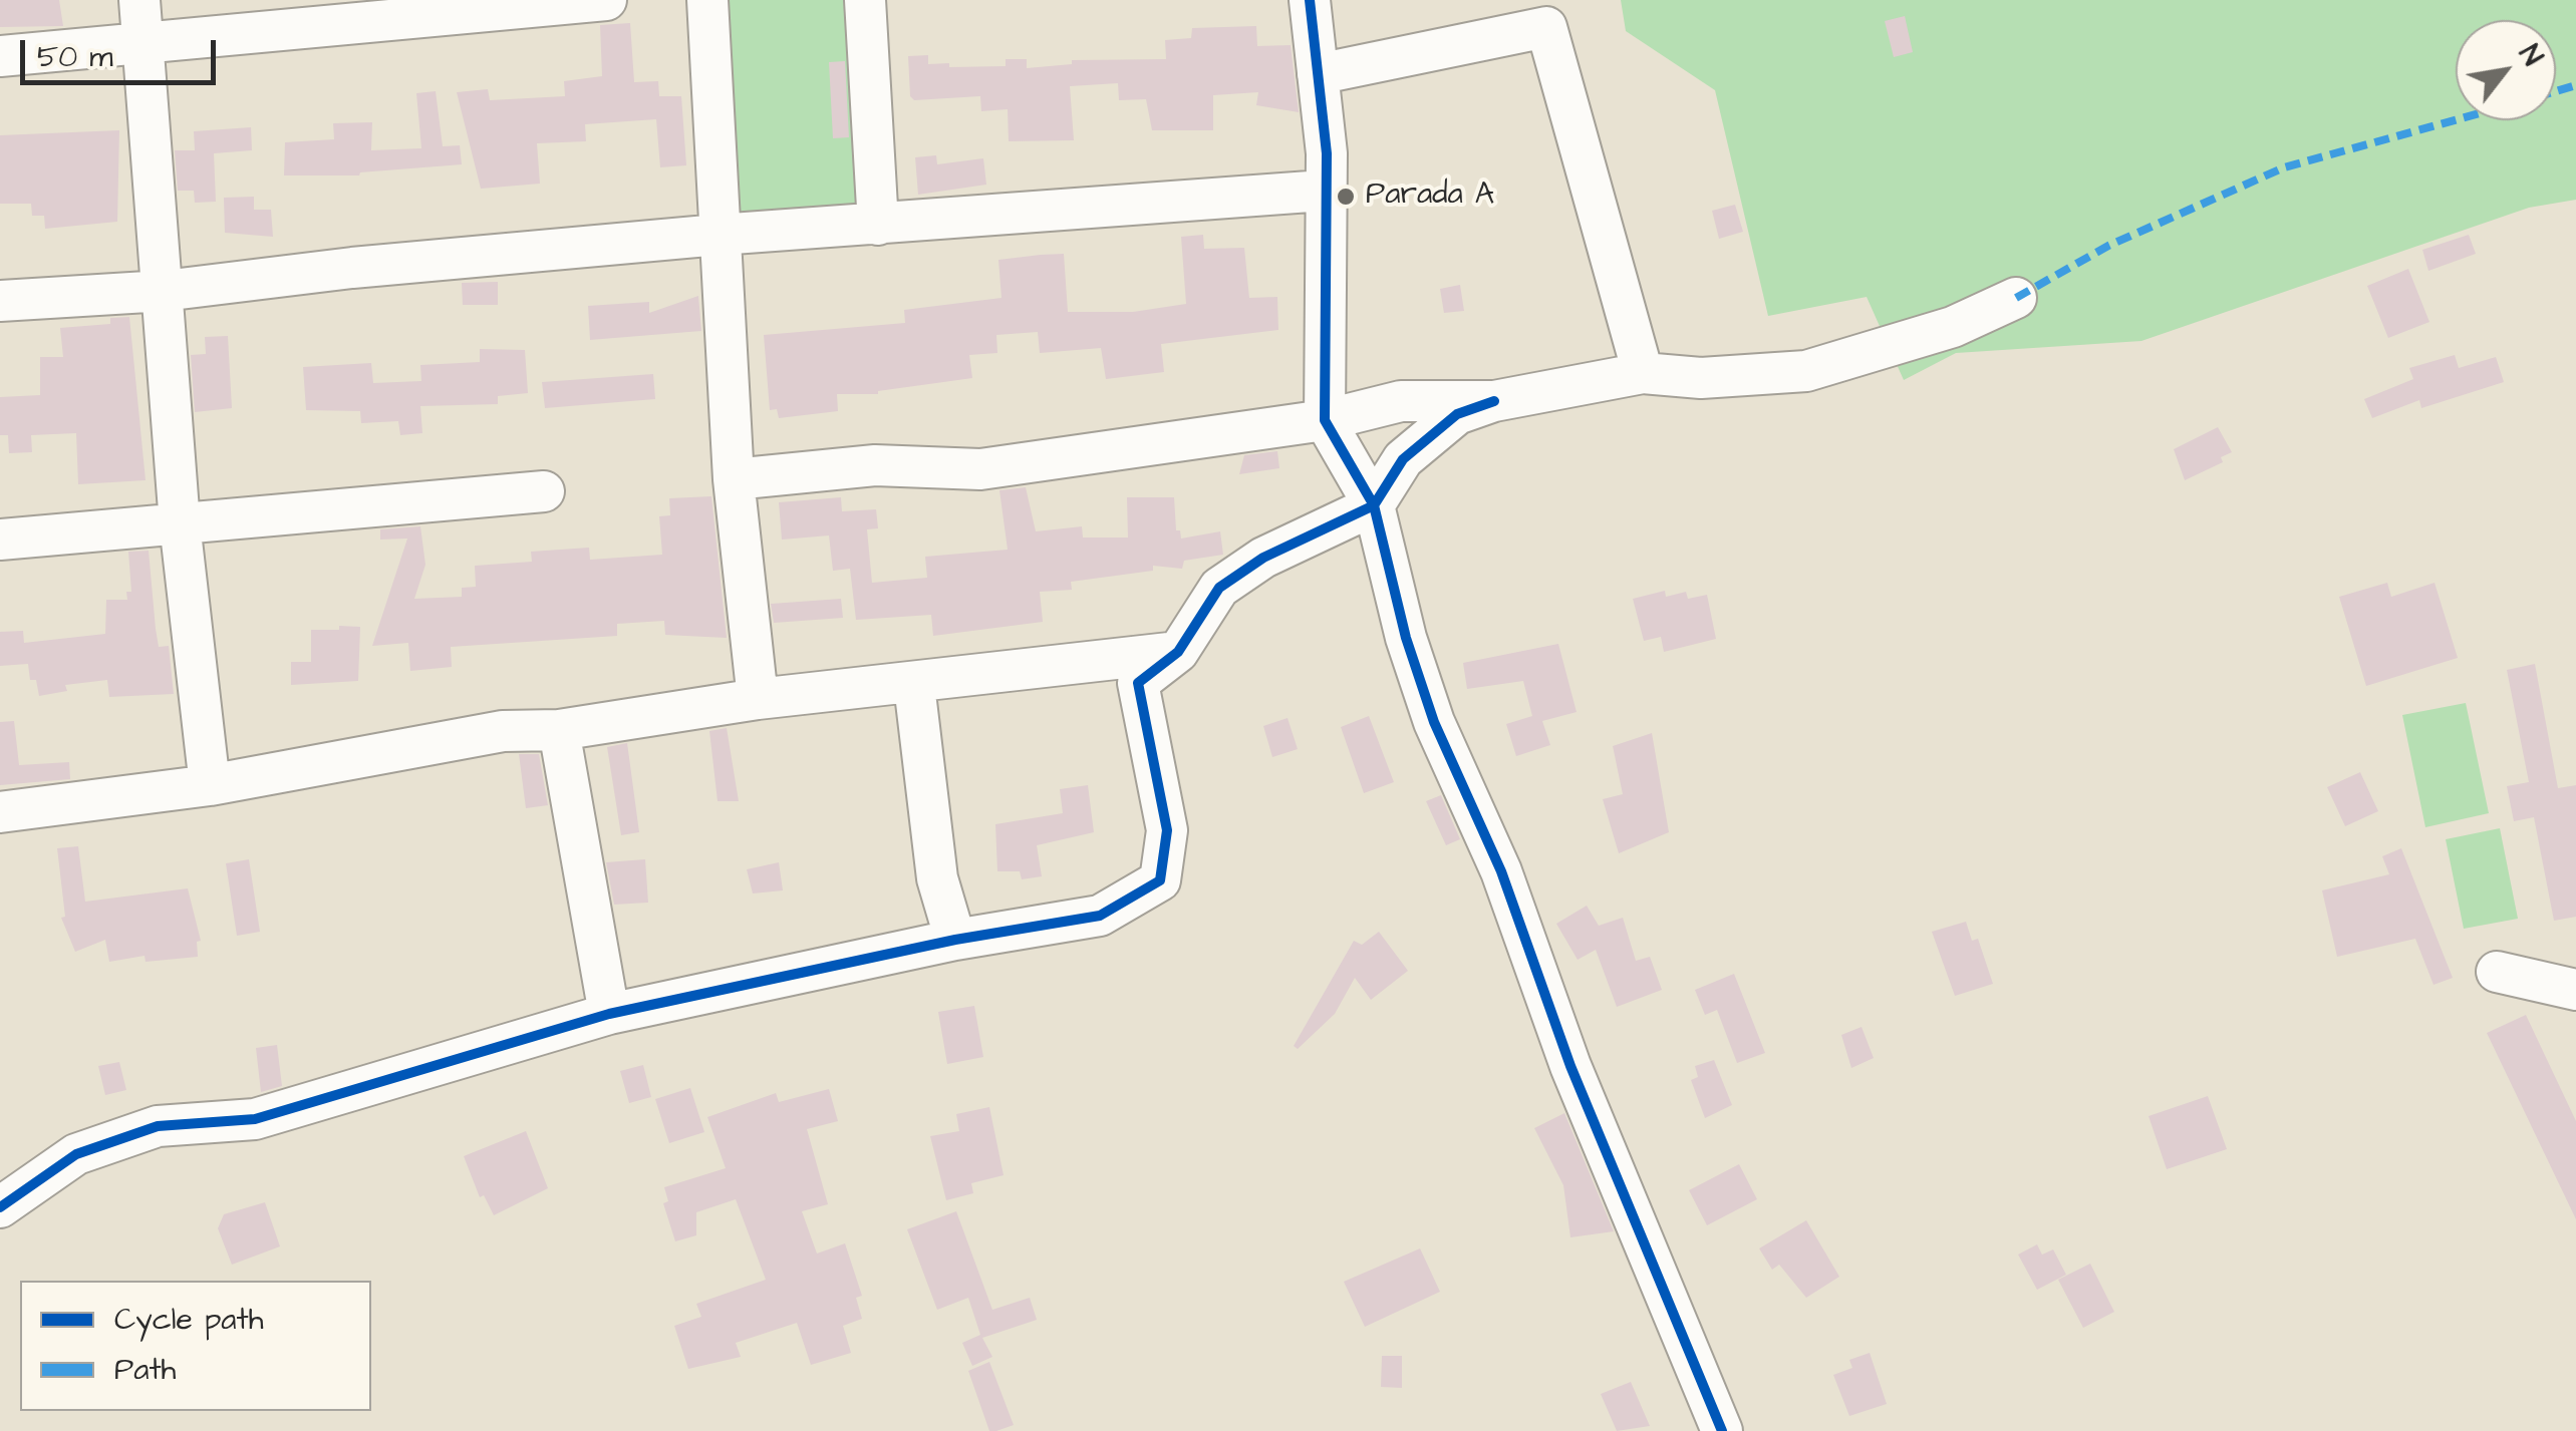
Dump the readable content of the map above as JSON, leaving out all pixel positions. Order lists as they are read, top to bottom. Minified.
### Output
{"places":["Parada A"],"legend":["Cycle path","Path"],"scale_bar":"50 m","north":"top right"}
